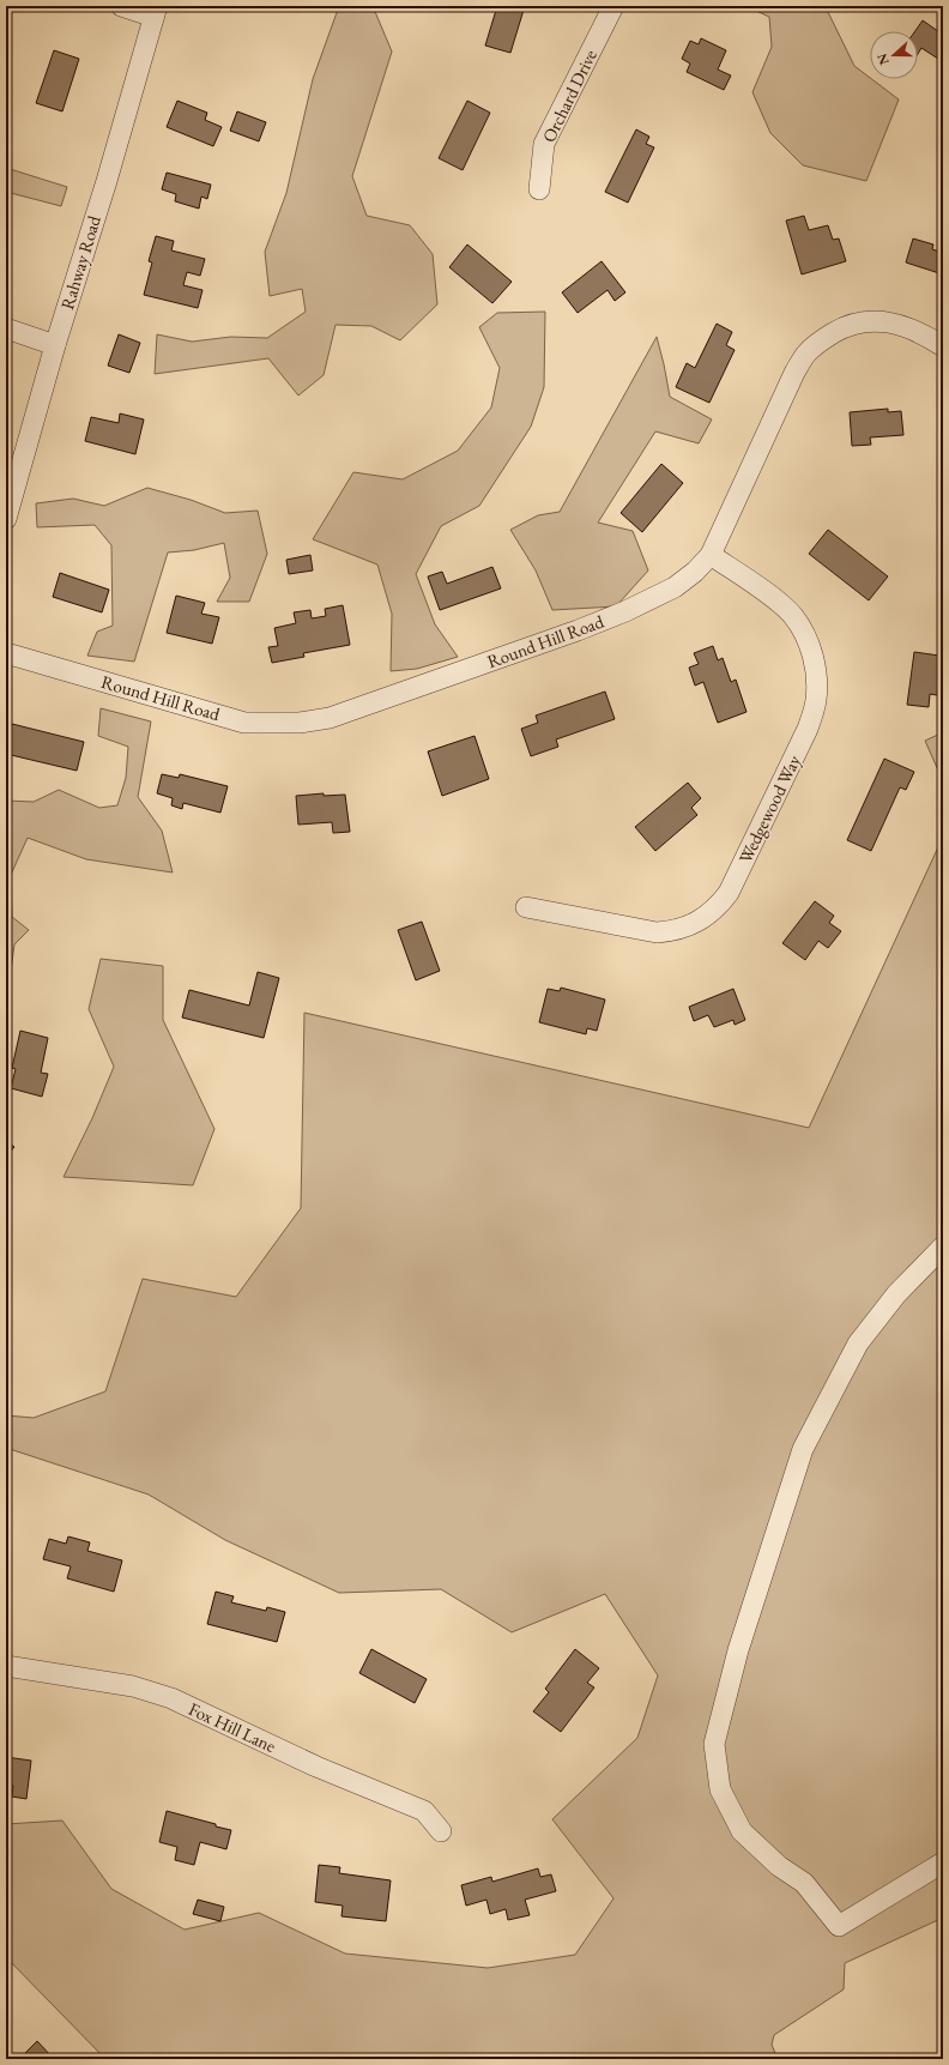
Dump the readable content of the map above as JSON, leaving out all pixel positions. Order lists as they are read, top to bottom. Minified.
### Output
{"streets":{"street":["Orchard Drive","Rahway Road","Round Hill Road","Wedgewood Way","Fox Hill Lane"]},"crossings":[["Round Hill Road","Wedgewood Way"]],"north":"left"}
